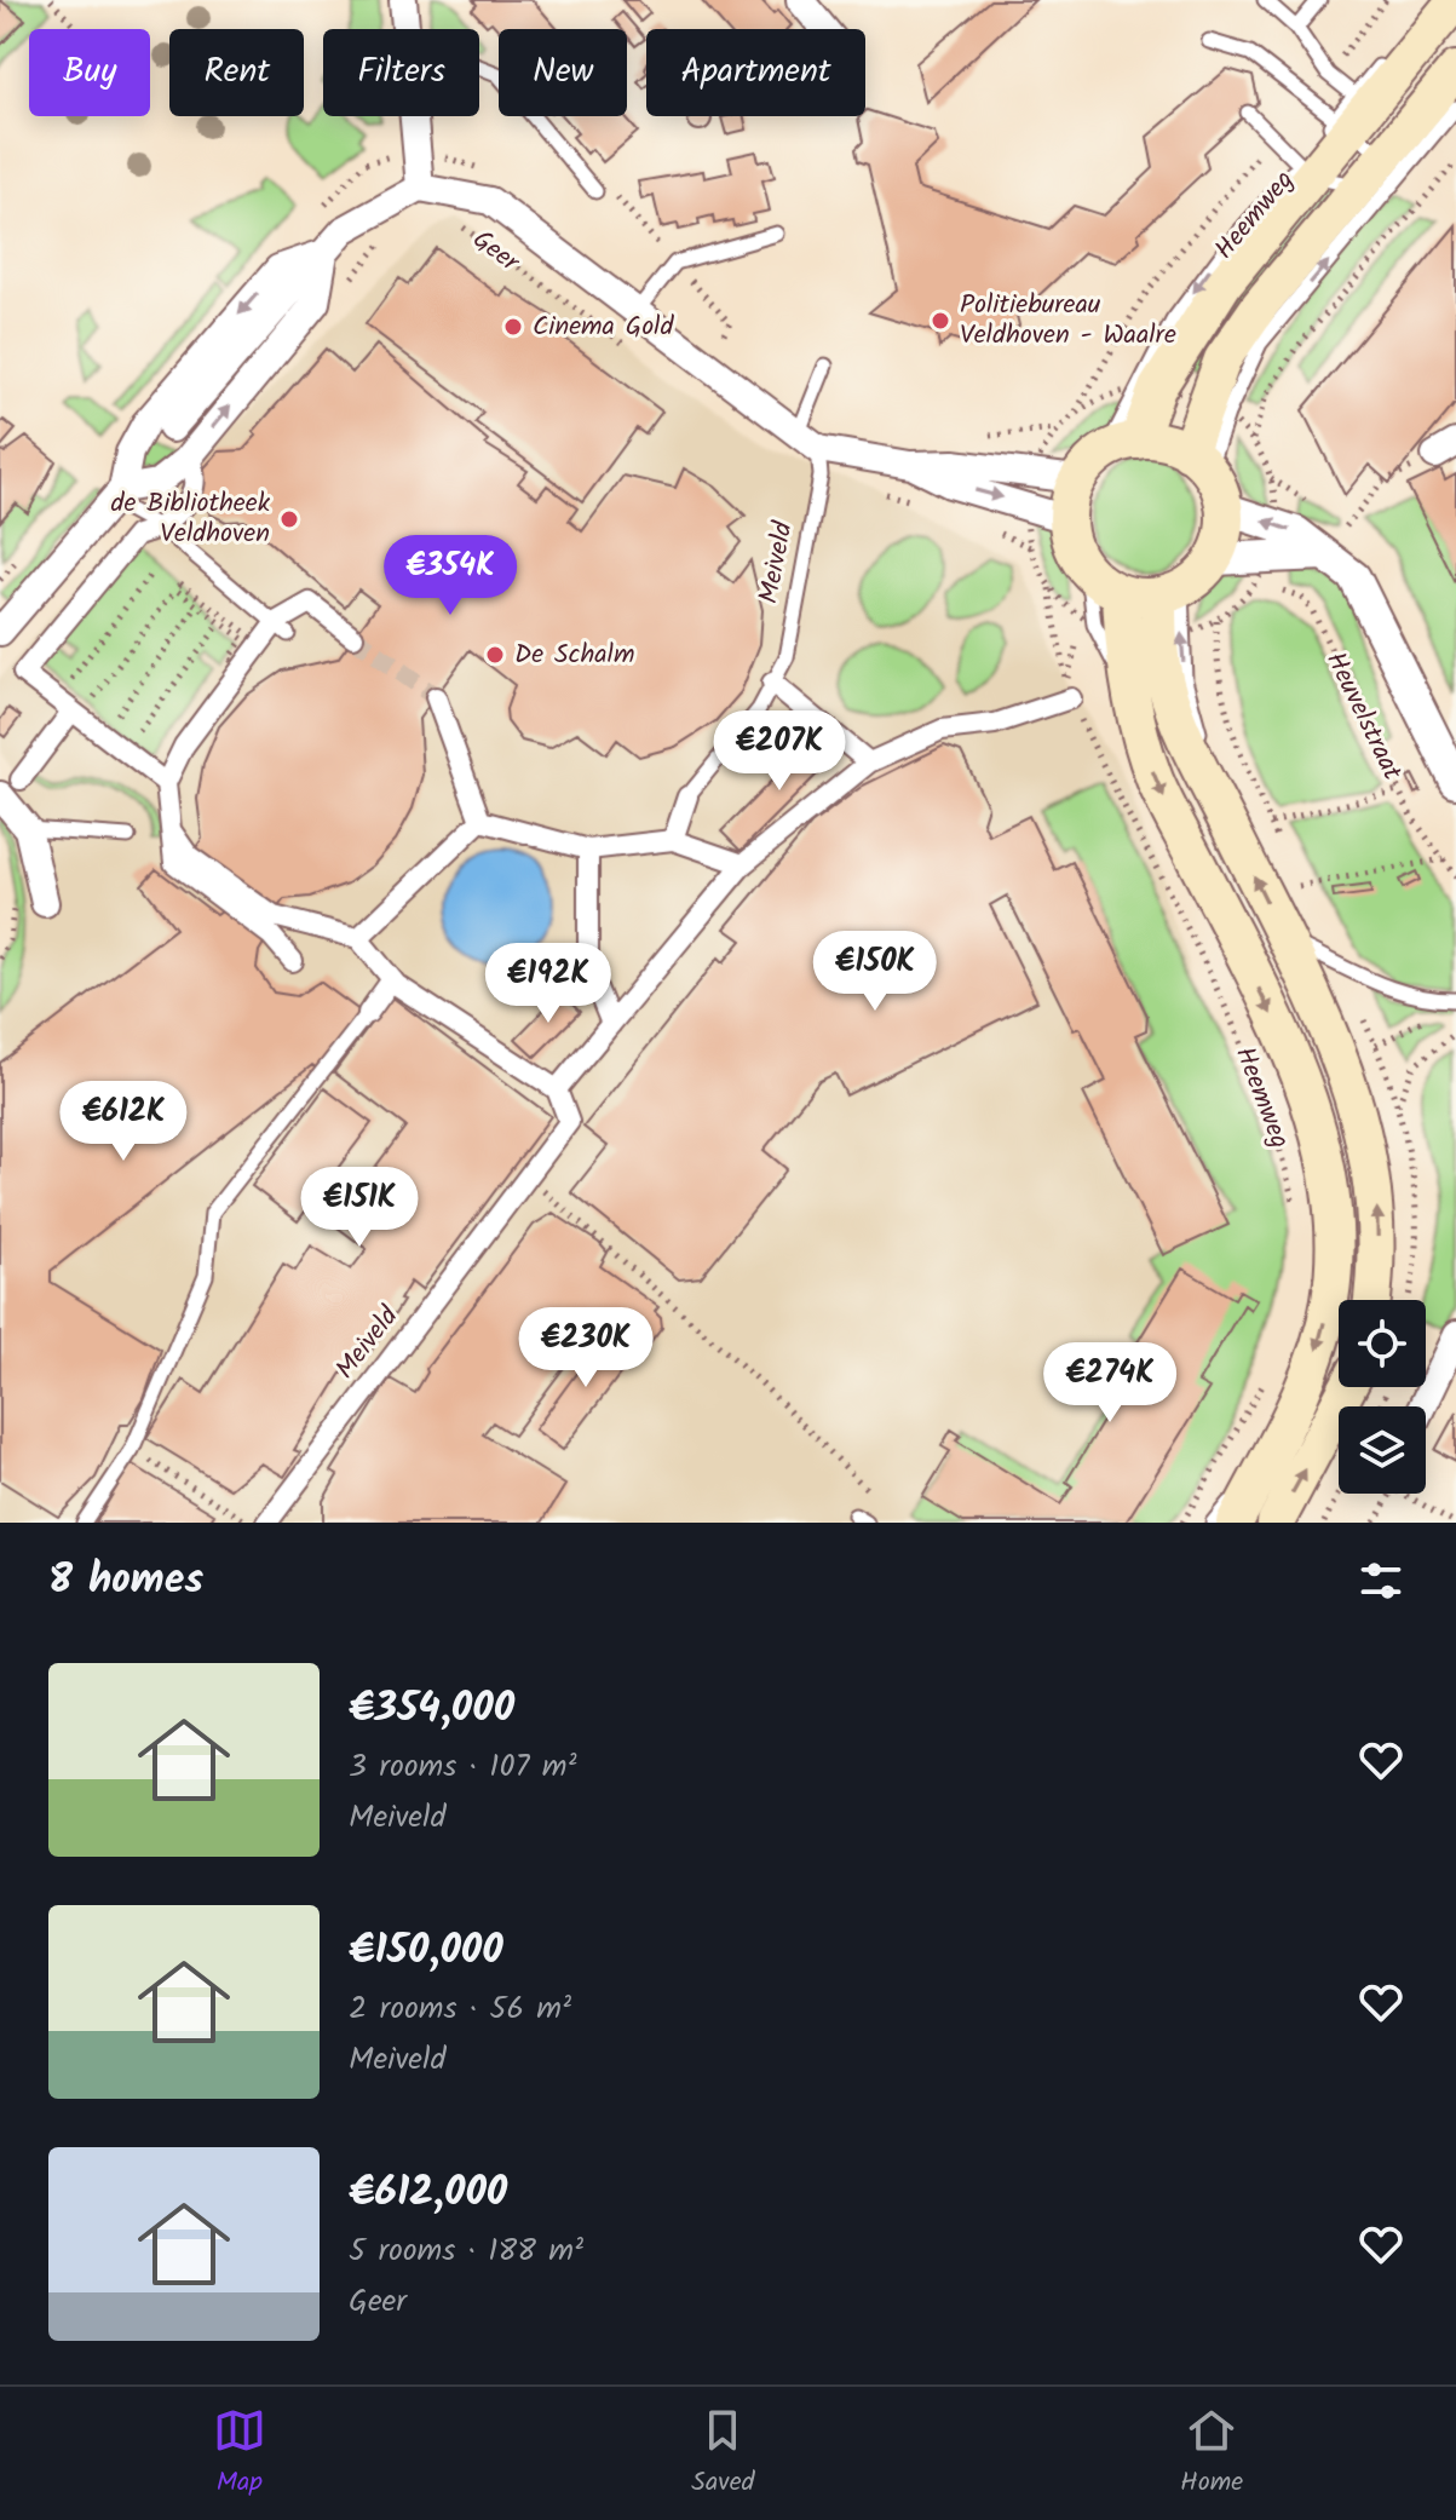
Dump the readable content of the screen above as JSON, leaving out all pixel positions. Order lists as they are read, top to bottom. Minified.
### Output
{"streets":{"main road":["Heemweg"],"street":["Geer","Meiveld","Heuvelstraat"]},"crossings":[["Heemweg","Geer"],["Heemweg","Heuvelstraat"],["Geer","Meiveld"],["Geer","Heuvelstraat"]],"one_way":["Heemweg"],"places":["Politiebureau Veldhoven - Waalre","Cinema Gold","de Bibliotheek Veldhoven","De Schalm"],"page":{"chip":["Buy","Rent","Filters","New","Apartment"],"price":["€354K","€207K","€150K","€192K","€612K","€151K","€230K","€274K"],"heading":"8 homes","list":[{"name":"€354,000","note":"3 rooms · 107 m² · Meiveld"},{"name":"€150,000","note":"2 rooms · 56 m² · Meiveld"},{"name":"€612,000","note":"5 rooms · 188 m² · Geer"}],"tabs":["Map","Saved","Home"]}}
